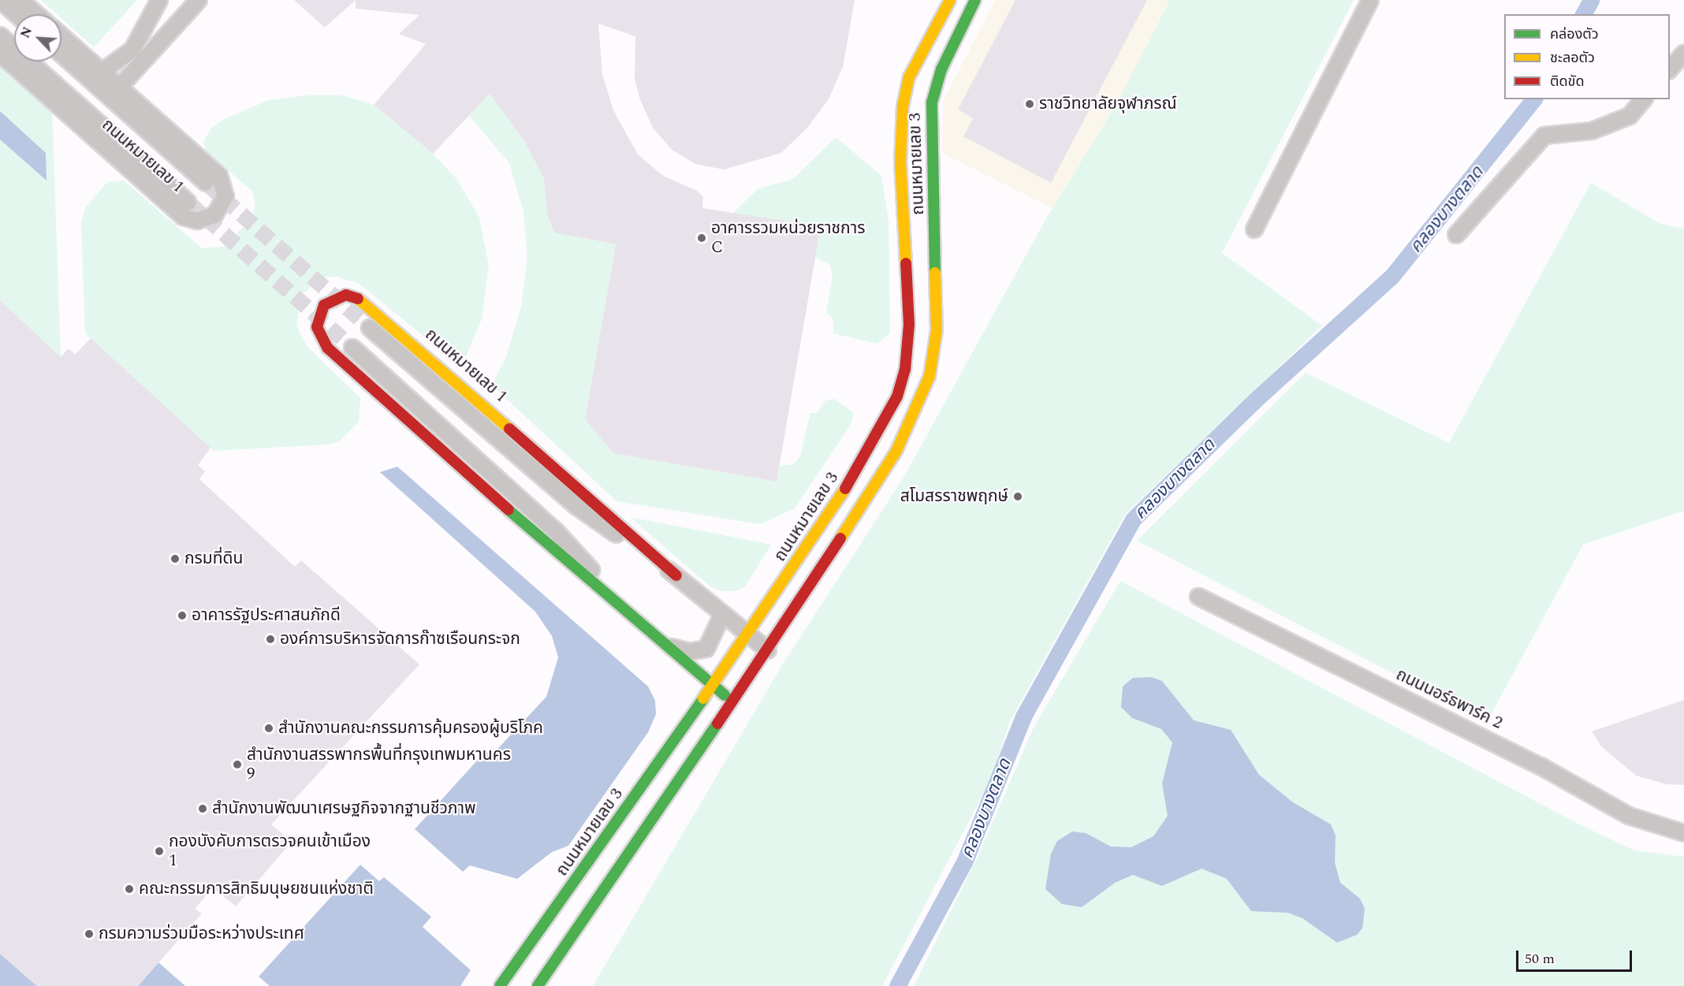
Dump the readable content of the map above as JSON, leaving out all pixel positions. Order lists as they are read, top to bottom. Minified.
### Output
{"streets":{"street":["ถนนหมายเลข 1","ถนนหมายเลข 3","ถนนนอร์ธพาร์ค 2"]},"crossings":[["ถนนหมายเลข 1","ถนนหมายเลข 3"]],"water":["คลองบางตลาด"],"places":["ราชวิทยาลัยจุฬาภรณ์","อาคารรวมหน่วยราชการ C","สโมสรราชพฤกษ์","กรมที่ดิน","อาคารรัฐประศาสนภักดี","องค์การบริหารจัดการก๊าซเรือนกระจก","สำนักงานคณะกรรมการคุ้มครองผู้บริโภค","สำนักงานสรรพากรพื้นที่กรุงเทพมหานคร 9","สำนักงานพัฒนาเศรษฐกิจจากฐานชีวภาพ","กองบังคับการตรวจคนเข้าเมือง 1","คณะกรรมการสิทธิมนุษยชนแห่งชาติ","กรมความร่วมมือระหว่างประเทศ"],"legend":["คล่องตัว","ชะลอตัว","ติดขัด"],"scale_bar":"50 m","north":"top left"}
